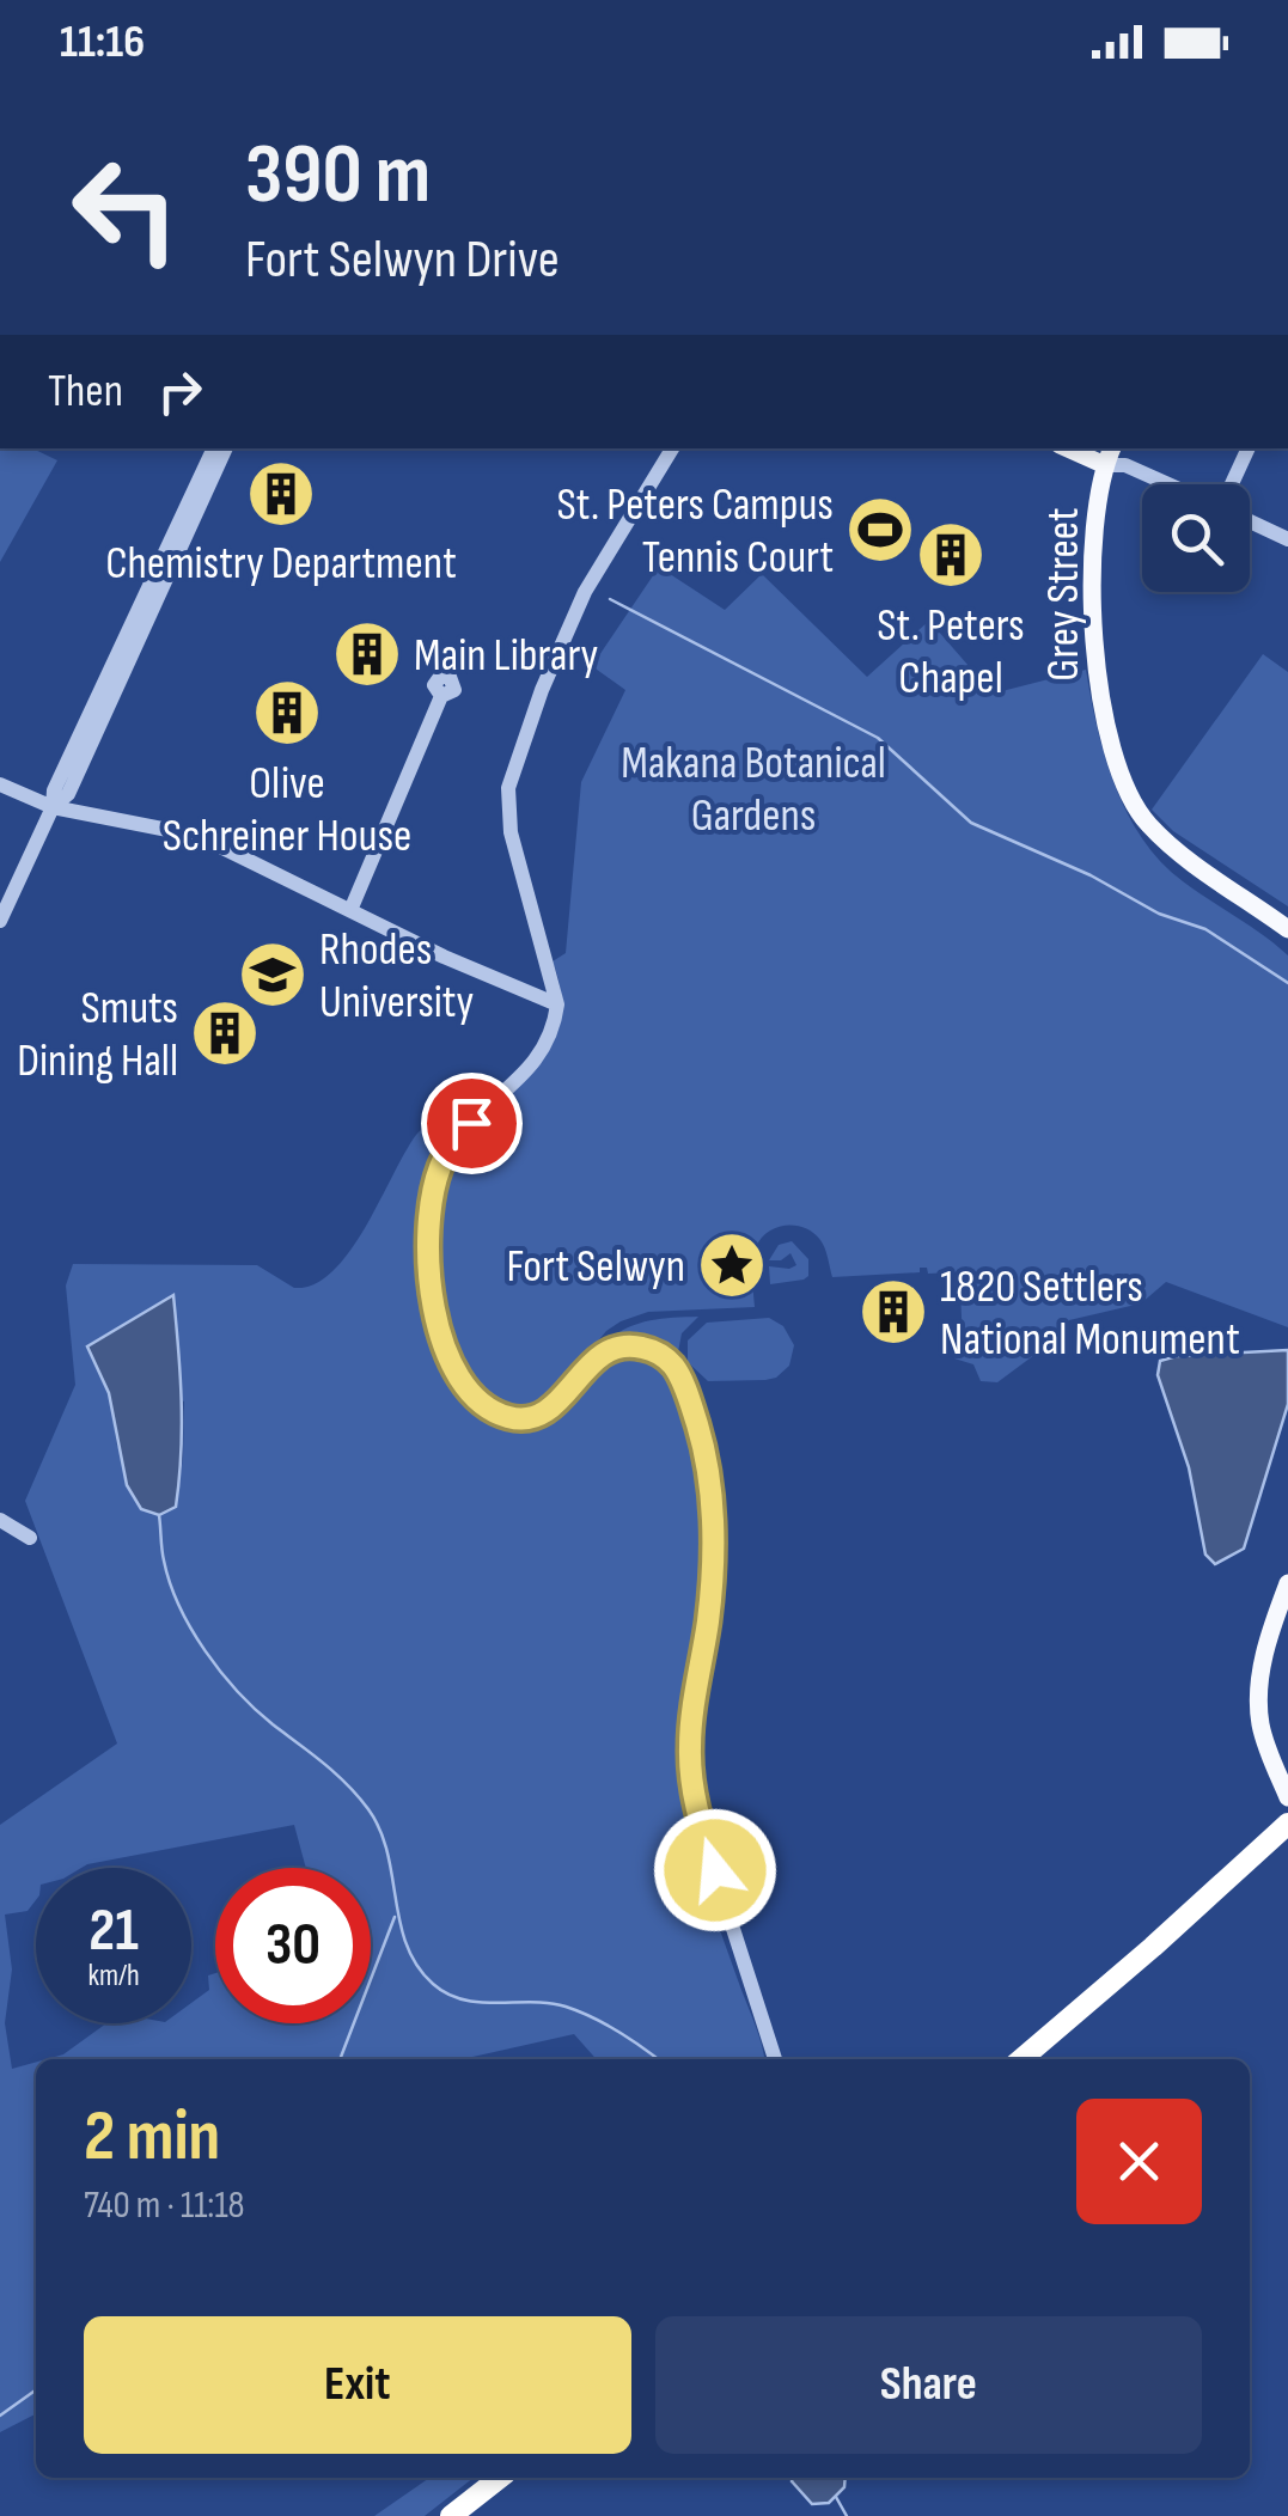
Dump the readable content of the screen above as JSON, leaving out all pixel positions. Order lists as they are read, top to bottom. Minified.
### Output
{"streets":{"main road":["Grey Street"]},"parks":["Makana Botanical Gardens"],"places":{"building":["Chemistry Department","St. Peters Chapel","Main Library","Olive Schreiner House","Smuts Dining Hall","1820 Settlers National Monument"],"sports":["St. Peters Campus Tennis Court"],"school or university":["Rhodes University"],"place":["Fort Selwyn"]},"page":{"status":"11:16","turn":["390 m","Fort Selwyn Drive"],"then":"Then","speed":"21 km/h","limit":"30","heading":["2 min","740 m · 11:18"],"buttons":["Exit","Share"]}}
